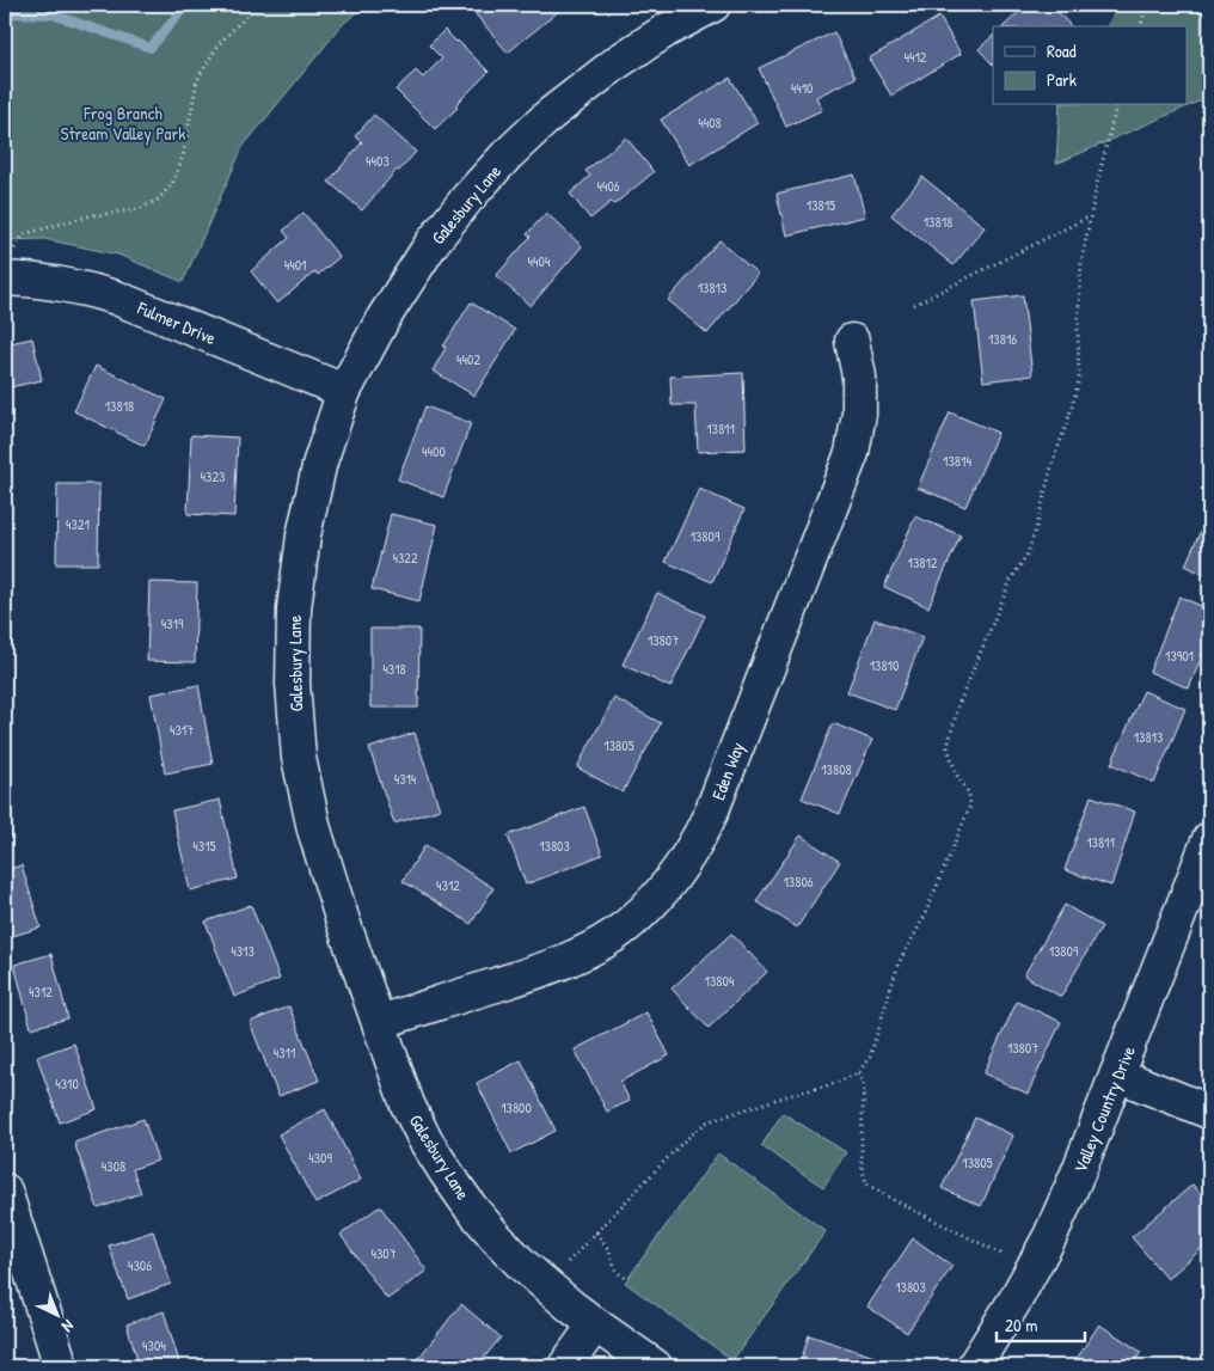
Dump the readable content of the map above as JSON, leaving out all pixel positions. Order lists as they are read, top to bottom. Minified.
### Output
{"streets":{"street":["Galesbury Lane","Fulmer Drive","Eden Way","Valley Country Drive"]},"crossings":[["Galesbury Lane","Fulmer Drive"],["Galesbury Lane","Eden Way"]],"parks":["Frog Branch Stream Valley Park"],"house_numbers":["4412","4410","4408","4403","4406","13815","13818","4404","4401","13813","13816","4402","13818","13811","4400","13814","4323","4321","13809","4322","13812","4319","13807","13901","13810","4318","4317","13813","13805","13808","4314","13811","4315","13803","13806","4312","4313","13809","13804","4312","13807","4311","4310","13800","4309","13805","4308","4307","4306","13803","4304"],"legend":["Road","Park"],"scale_bar":"20 m","north":"bottom right"}
